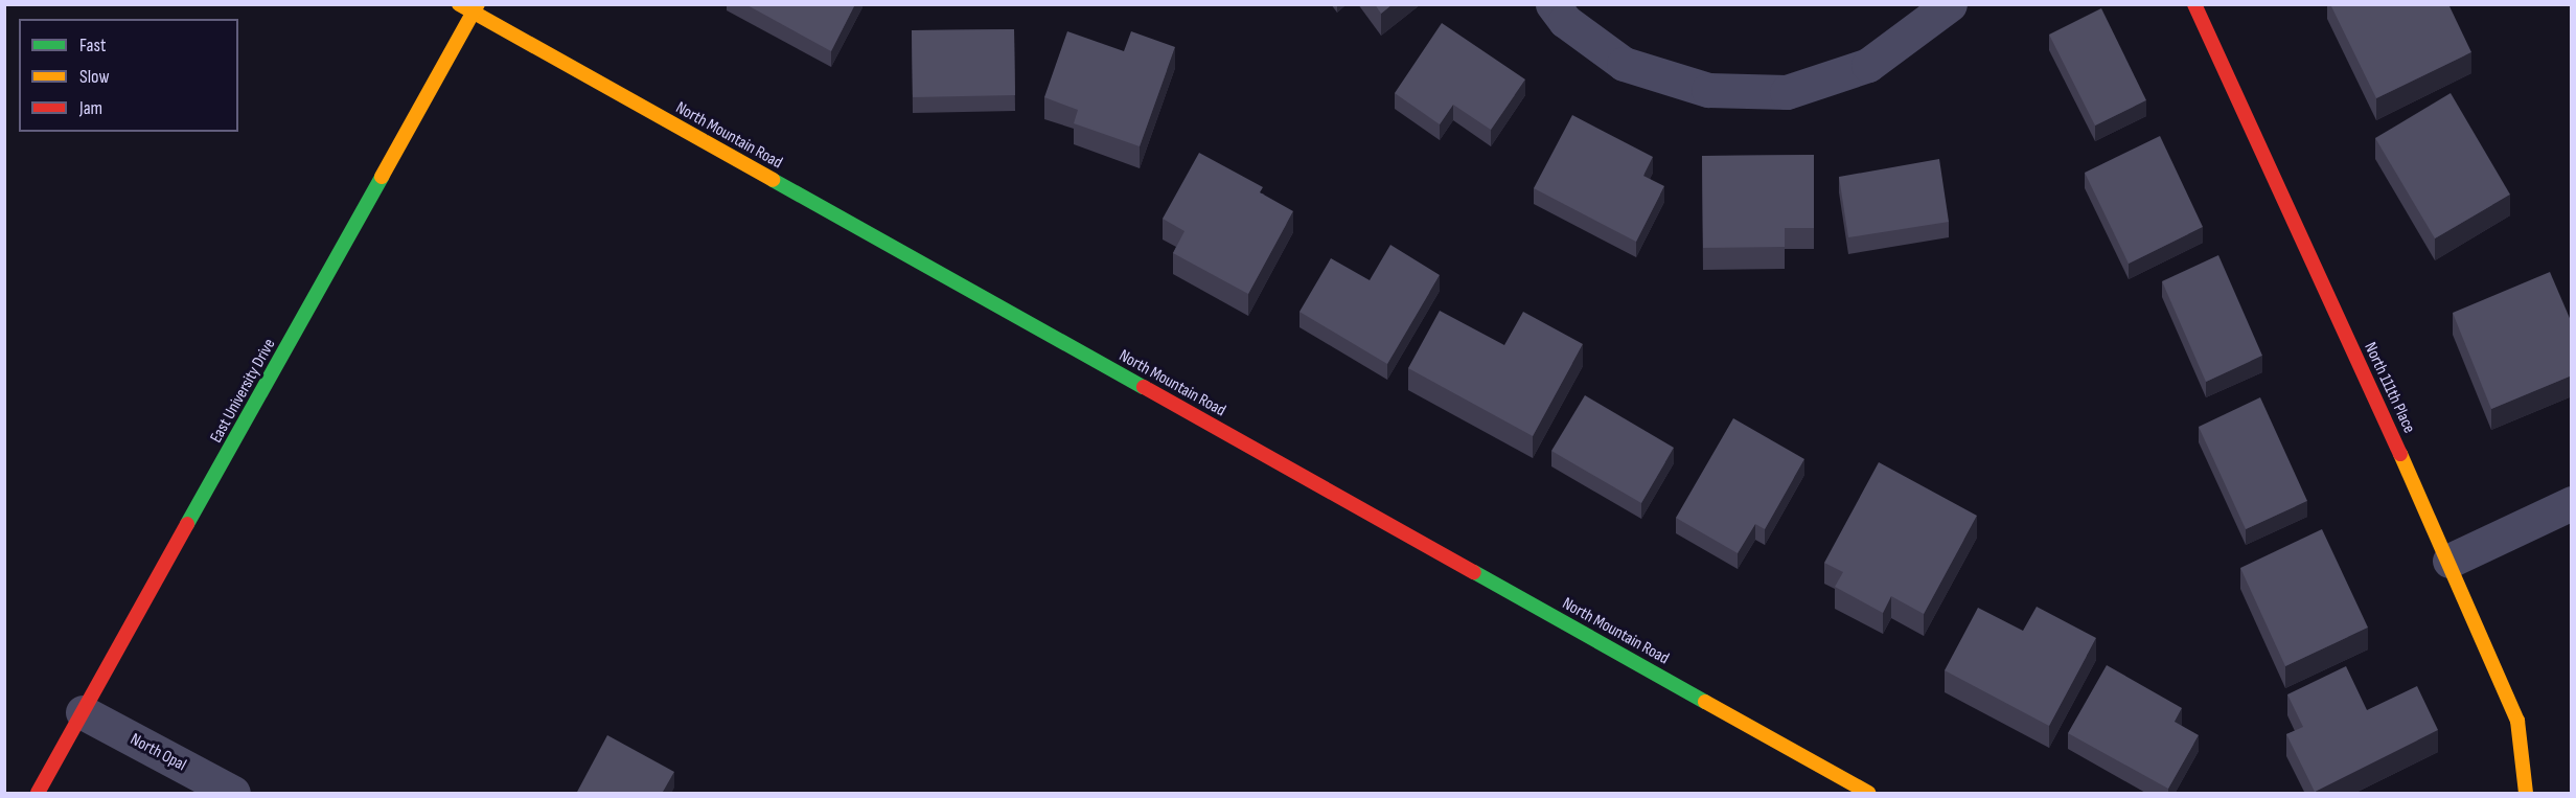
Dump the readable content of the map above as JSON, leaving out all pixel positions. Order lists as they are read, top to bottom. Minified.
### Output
{"streets":{"street":["North Mountain Road","North 111th Place","East University Drive","North Opal"]},"crossings":[["North Mountain Road","East University Drive"],["East University Drive","North Opal"]],"legend":["Fast","Slow","Jam"]}
